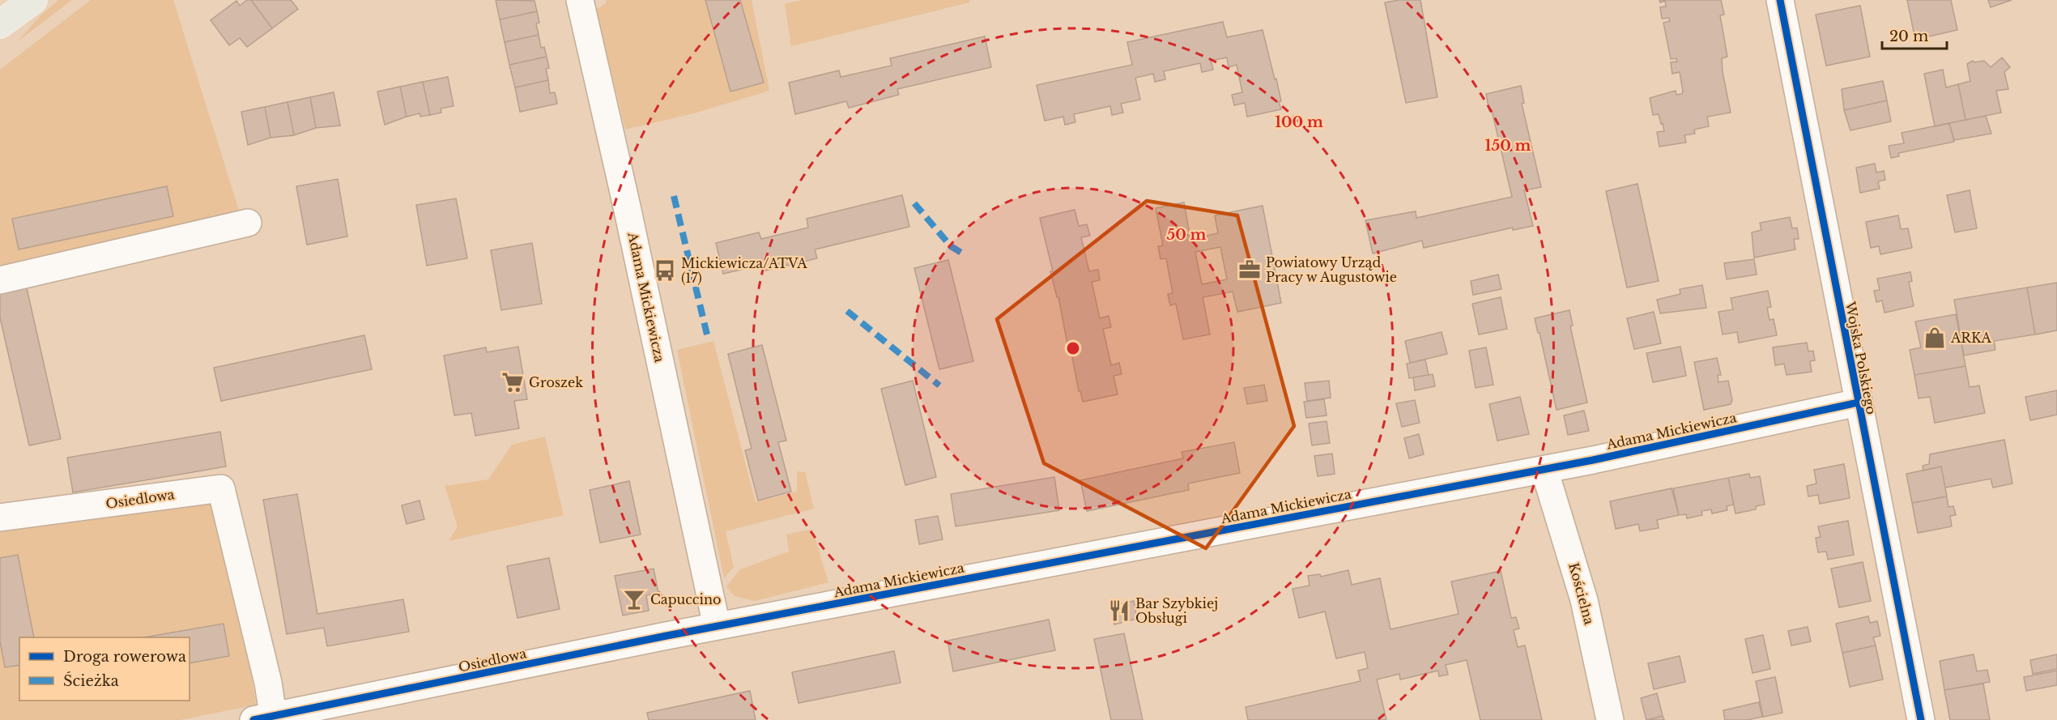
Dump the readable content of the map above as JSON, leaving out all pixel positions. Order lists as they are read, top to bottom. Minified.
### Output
{"streets":{"street":["Adama Mickiewicza","Wojska Polskiego","Osiedlowa","Kościelna"]},"crossings":[["Adama Mickiewicza","Wojska Polskiego"],["Adama Mickiewicza","Osiedlowa"],["Adama Mickiewicza","Kościelna"]],"places":{"office":["Powiatowy Urząd Pracy w Augustowie"],"bus stop":["Mickiewicza/ATVA (17)"],"shop":["ARKA"],"supermarket":["Groszek"],"bar":["Capuccino"],"restaurant":["Bar Szybkiej Obsługi"]},"legend":["Droga rowerowa","Ścieżka"],"scale_bar":"20 m","rings":["100 m","150 m","50 m"]}
